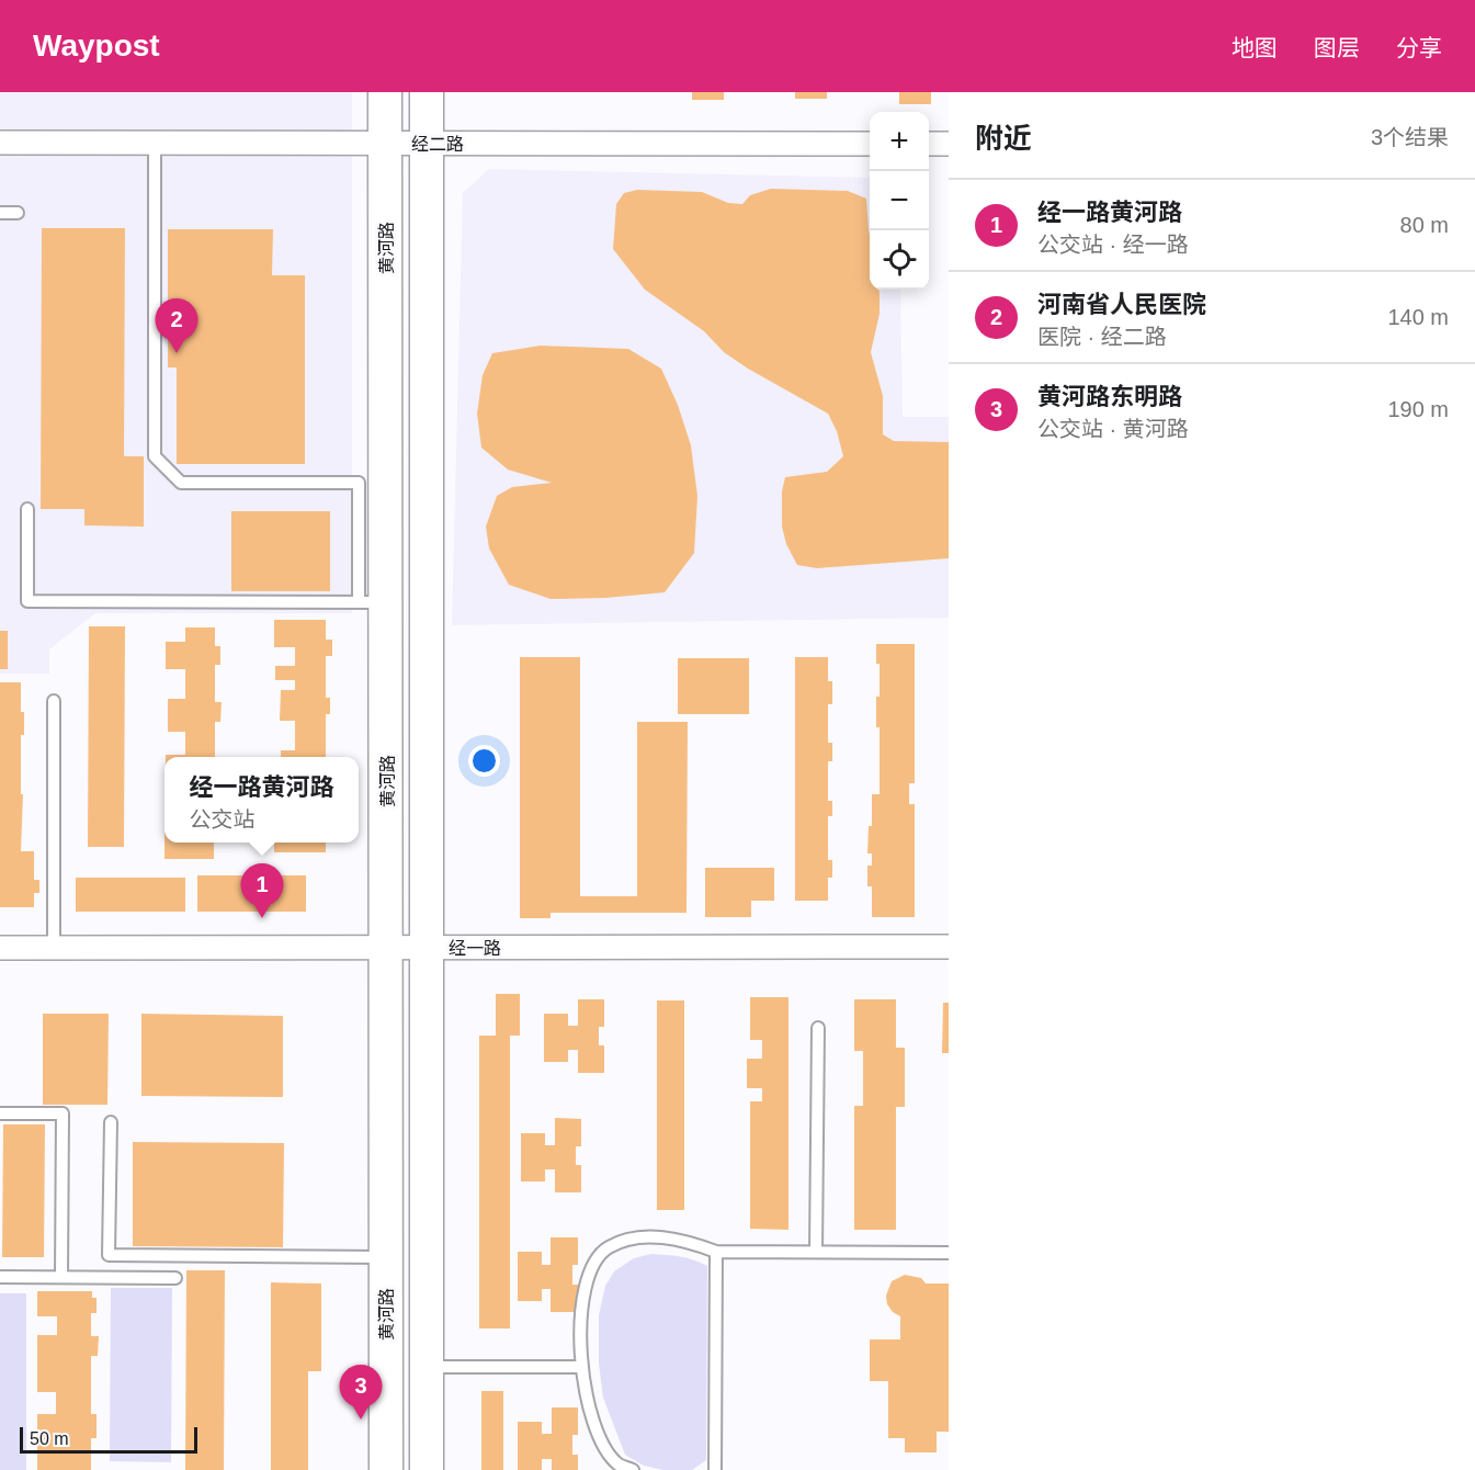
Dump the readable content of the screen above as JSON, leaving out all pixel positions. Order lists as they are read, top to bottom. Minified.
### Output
{"streets":{"main road":["黄河路"],"street":["经二路","经一路"]},"crossings":[["经二路","黄河路"],["黄河路","经一路"]],"scale_bar":"50 m","page":{"header":"Waypost","nav":["地图","图层","分享"],"heading":["附近","3个结果"],"map_buttons":["+","−"],"list":[{"mark":"1","name":"经一路黄河路","note":"公交站 · 经一路","value":"80 m"},{"mark":"2","name":"河南省人民医院","note":"医院 · 经二路","value":"140 m"},{"mark":"3","name":"黄河路东明路","note":"公交站 · 黄河路","value":"190 m"}],"pins":["2","1","3"],"popup":["经一路黄河路","公交站"],"scale":"50 m"}}
